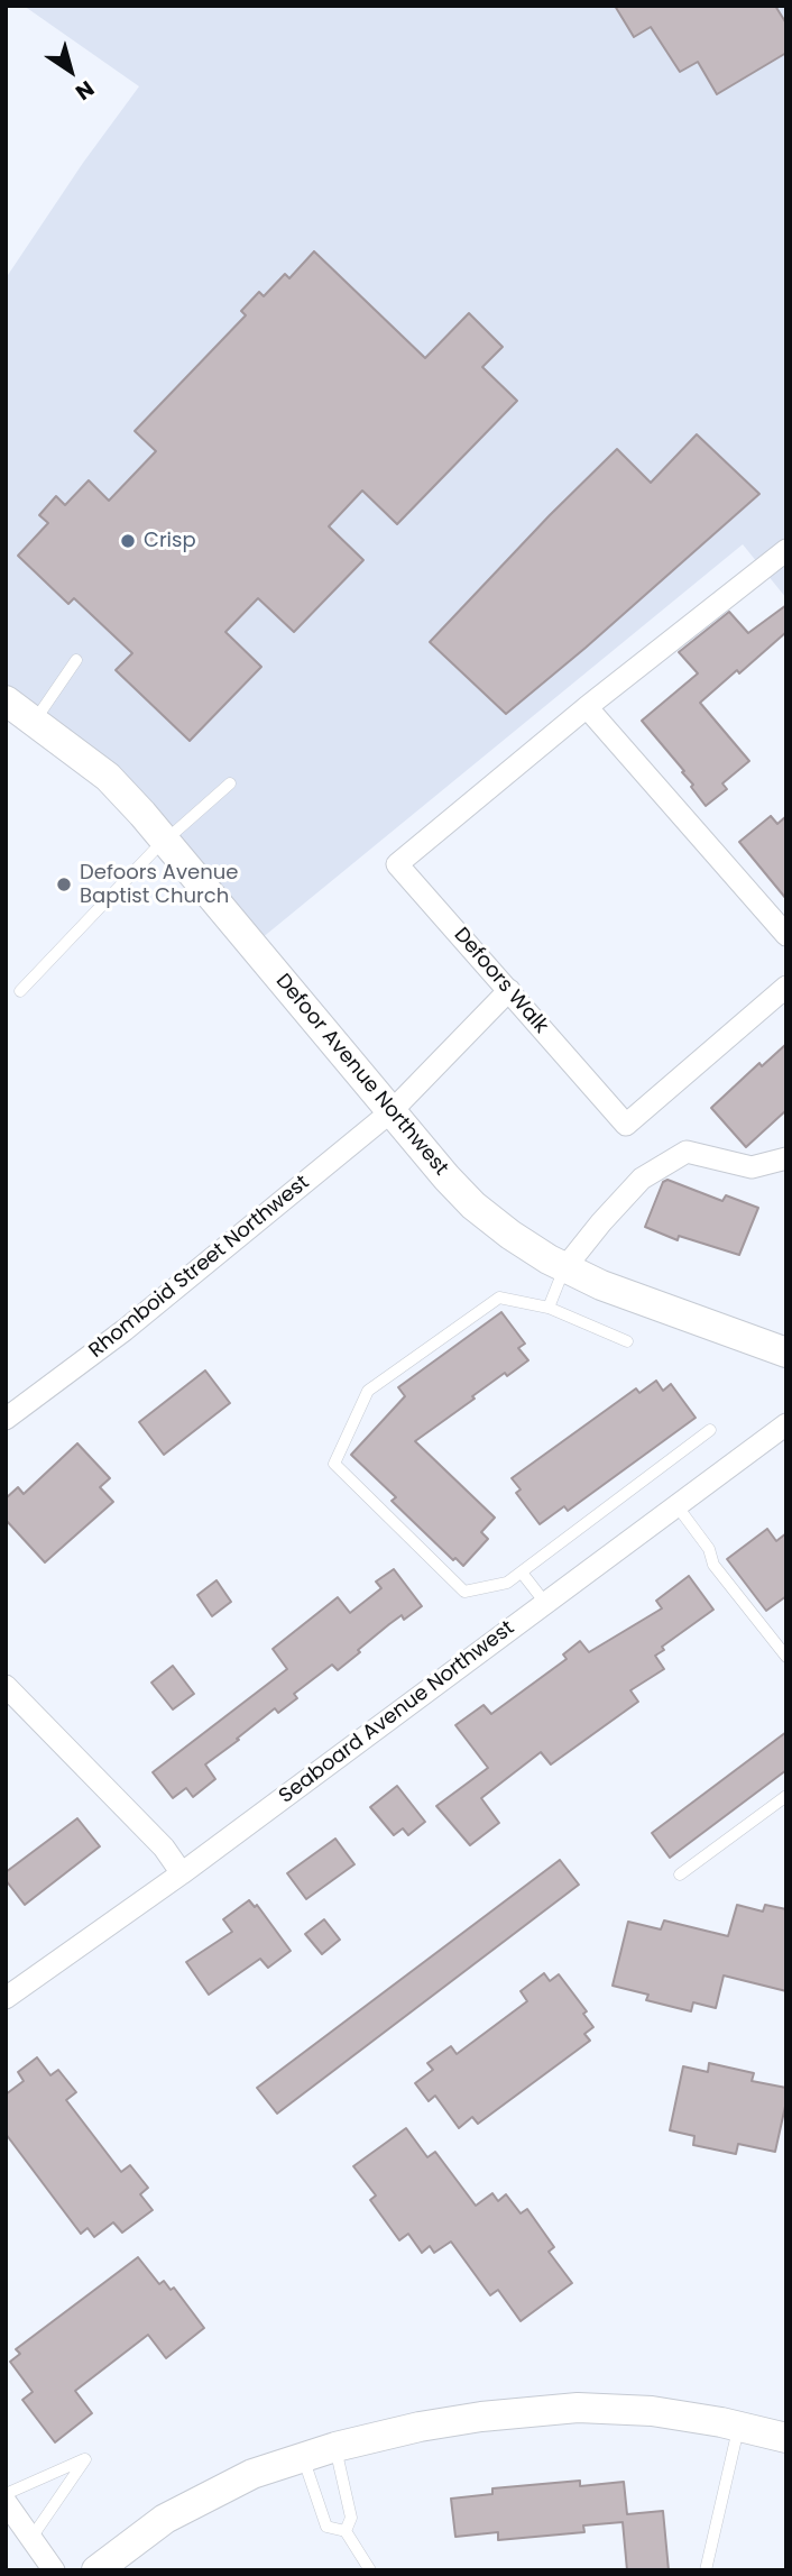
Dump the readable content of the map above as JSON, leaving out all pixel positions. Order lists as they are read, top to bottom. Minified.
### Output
{"streets":{"street":["Defoors Walk","Defoor Avenue Northwest","Rhomboid Street Northwest","Seaboard Avenue Northwest"]},"crossings":[["Defoors Walk","Rhomboid Street Northwest"],["Defoor Avenue Northwest","Rhomboid Street Northwest"]],"places":["Crisp","Defoors Avenue Baptist Church"],"north":"bottom right"}
